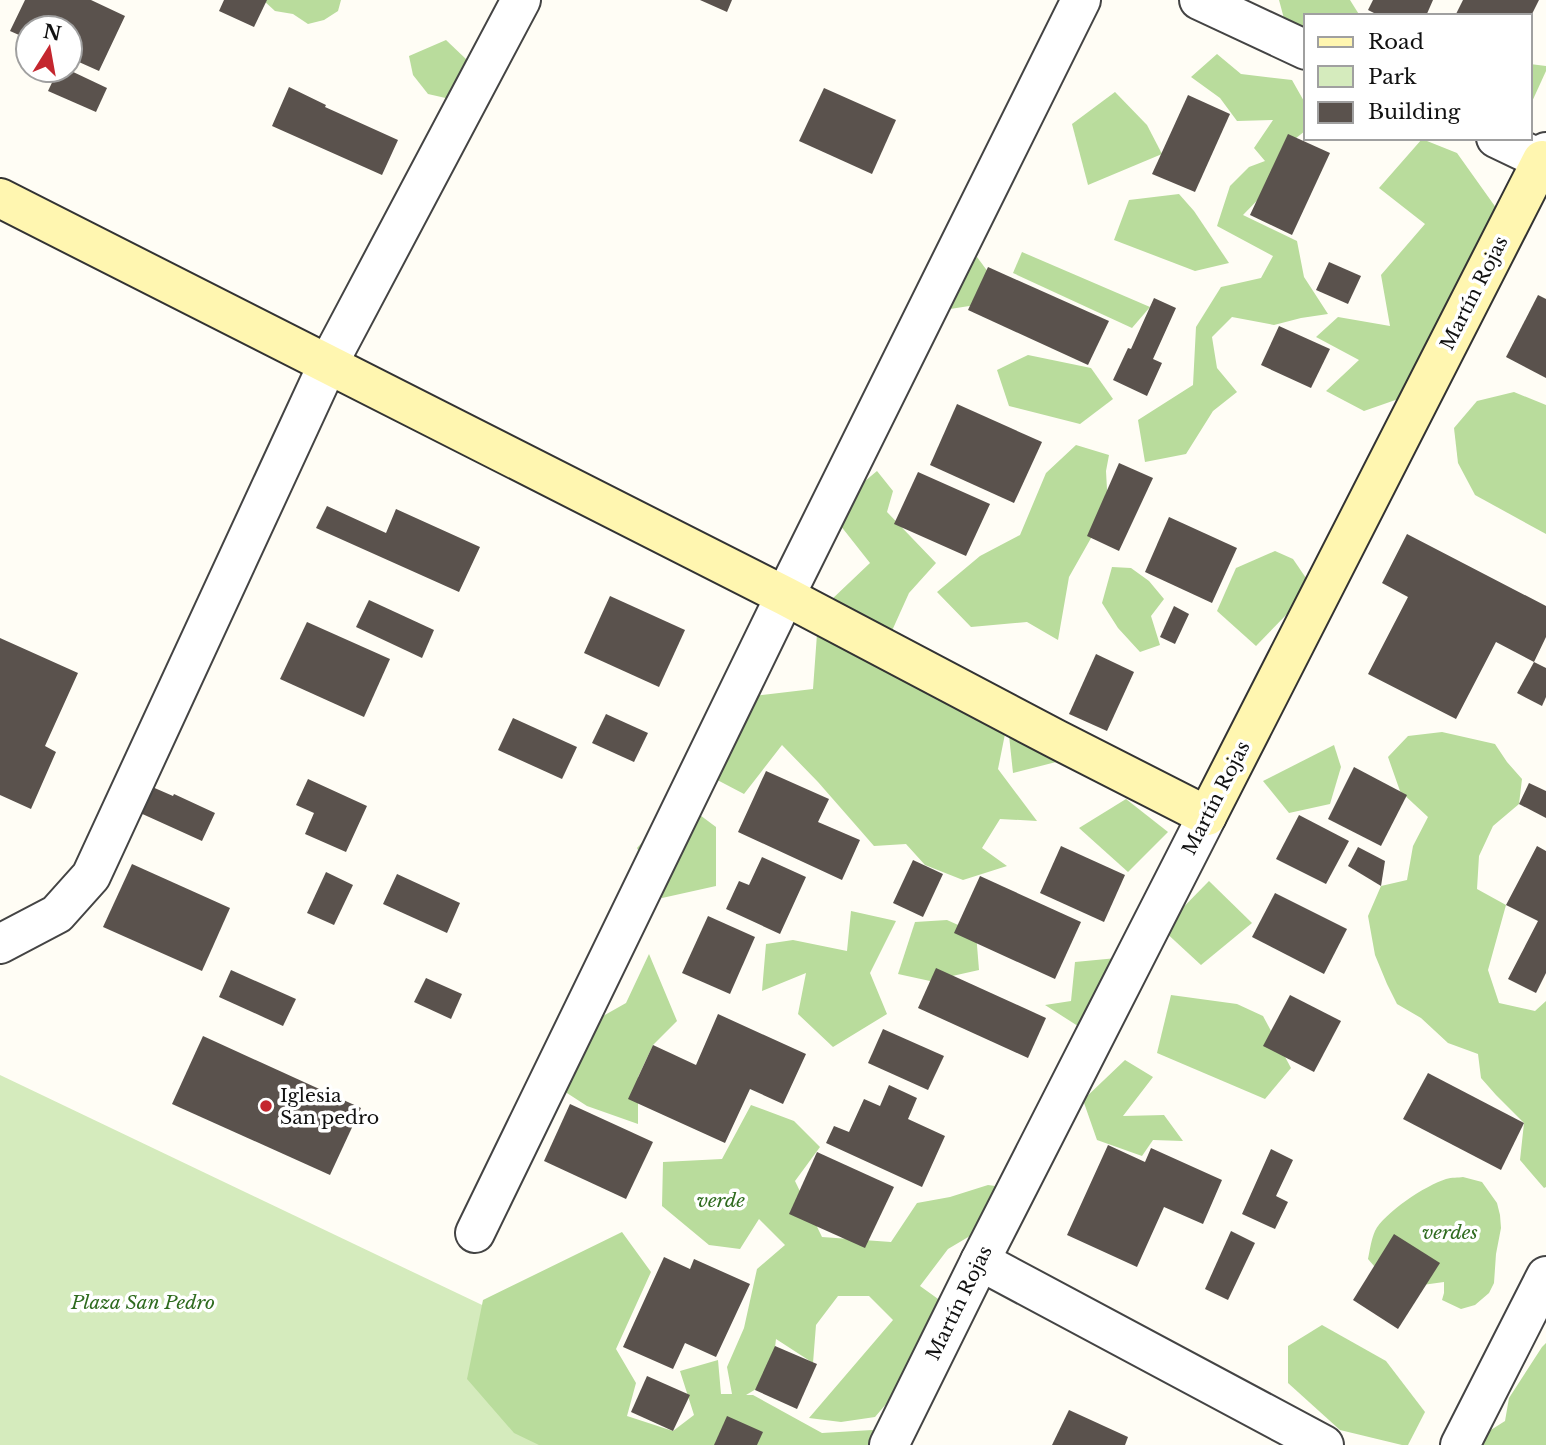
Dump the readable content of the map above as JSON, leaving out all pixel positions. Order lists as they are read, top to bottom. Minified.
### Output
{"streets":{"street":["Martín Rojas"]},"parks":["verde","verdes","Plaza San Pedro"],"places":["Iglesia San pedro"],"legend":["Road","Park","Building"],"north":"top"}
